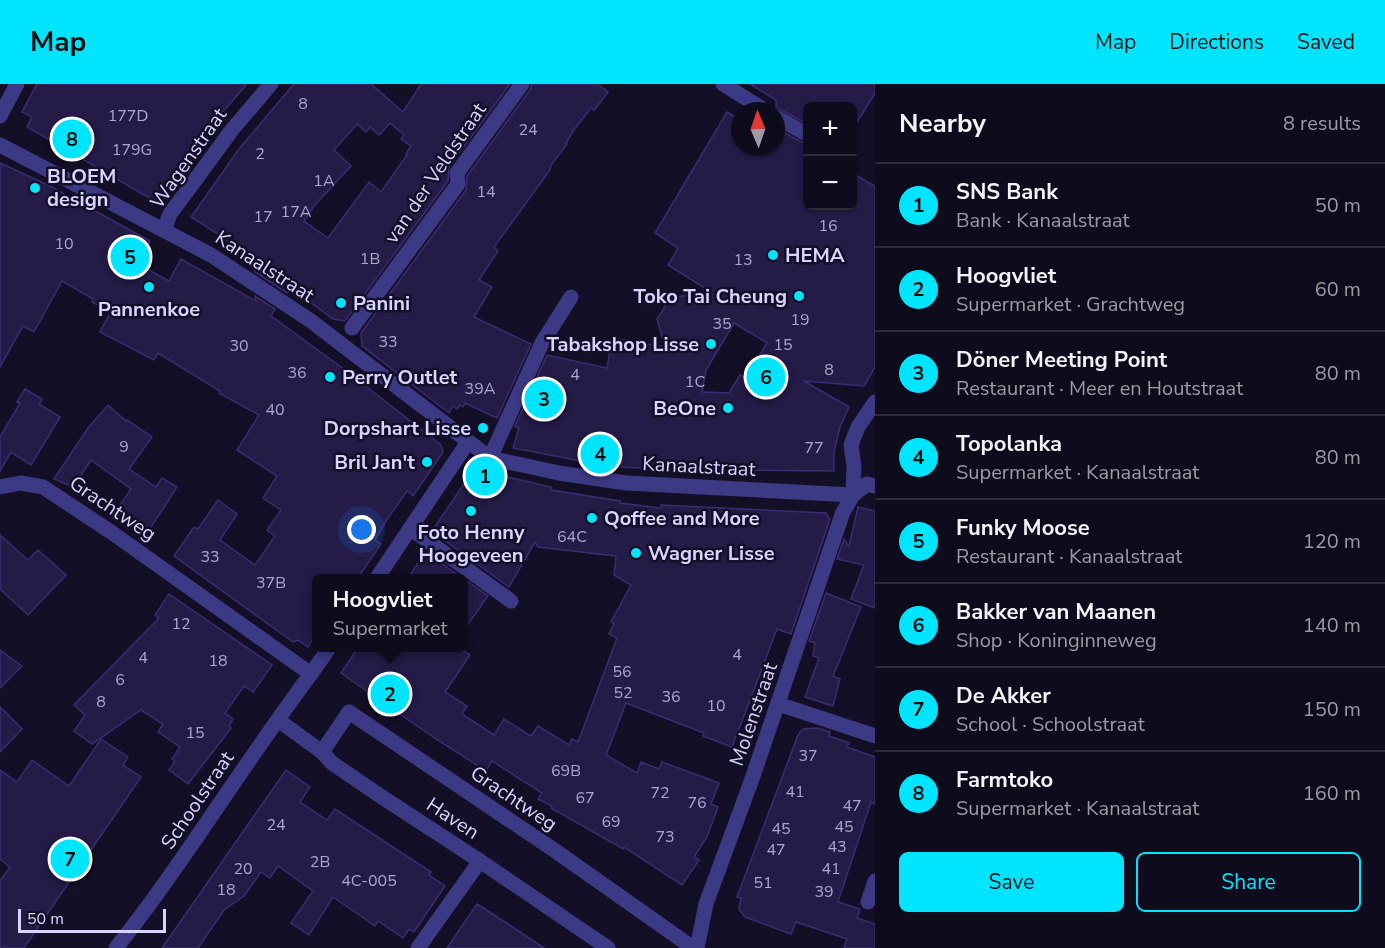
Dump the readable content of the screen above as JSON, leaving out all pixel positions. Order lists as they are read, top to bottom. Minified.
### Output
{"streets":{"street":["Wagenstraat","van der Veldstraat","Kanaalstraat","Grachtweg","Molenstraat","Schoolstraat","Haven"]},"crossings":[["Wagenstraat","Kanaalstraat"],["van der Veldstraat","Kanaalstraat"],["Kanaalstraat","Molenstraat"],["Grachtweg","Molenstraat"],["Grachtweg","Schoolstraat"],["Grachtweg","Haven"],["Schoolstraat","Haven"]],"places":["BLOEM design","HEMA","Pannenkoe","Toko Tai Cheung","Panini","Tabakshop Lisse","Perry Outlet","BeOne","Dorpshart Lisse","Bril Jan't","Foto Henny Hoogeveen","Qoffee and More","Wagner Lisse"],"house_numbers":["8","177D","24","179G","2","1A","14","17A","17","16","10","1B","13","19","35","33","15","30","8","36","4","1C","39A","40","9","77","64C","33","37B","12","4","4","18","56","6","52","36","8","10","15","37","69B","41","72","67","76","47","69","24","45","45","73","43","47","2B","20","41","4C-005","51","18","39"],"scale_bar":"50 m","north":"top","page":{"header":"Map","nav":["Map","Directions","Saved"],"heading":["Nearby","8 results"],"map_buttons":["+","−"],"pins":["8","5","6","3","4","1","2","7"],"list":[{"mark":"1","name":"SNS Bank","note":"Bank · Kanaalstraat","value":"50 m"},{"mark":"2","name":"Hoogvliet","note":"Supermarket · Grachtweg","value":"60 m"},{"mark":"3","name":"Döner Meeting Point","note":"Restaurant · Meer en Houtstraat","value":"80 m"},{"mark":"4","name":"Topolanka","note":"Supermarket · Kanaalstraat","value":"80 m"},{"mark":"5","name":"Funky Moose","note":"Restaurant · Kanaalstraat","value":"120 m"},{"mark":"6","name":"Bakker van Maanen","note":"Shop · Koninginneweg","value":"140 m"},{"mark":"7","name":"De Akker","note":"School · Schoolstraat","value":"150 m"},{"mark":"8","name":"Farmtoko","note":"Supermarket · Kanaalstraat","value":"160 m"}],"popup":["Hoogvliet","Supermarket"],"buttons":["Save","Share"],"scale":"50 m"}}
